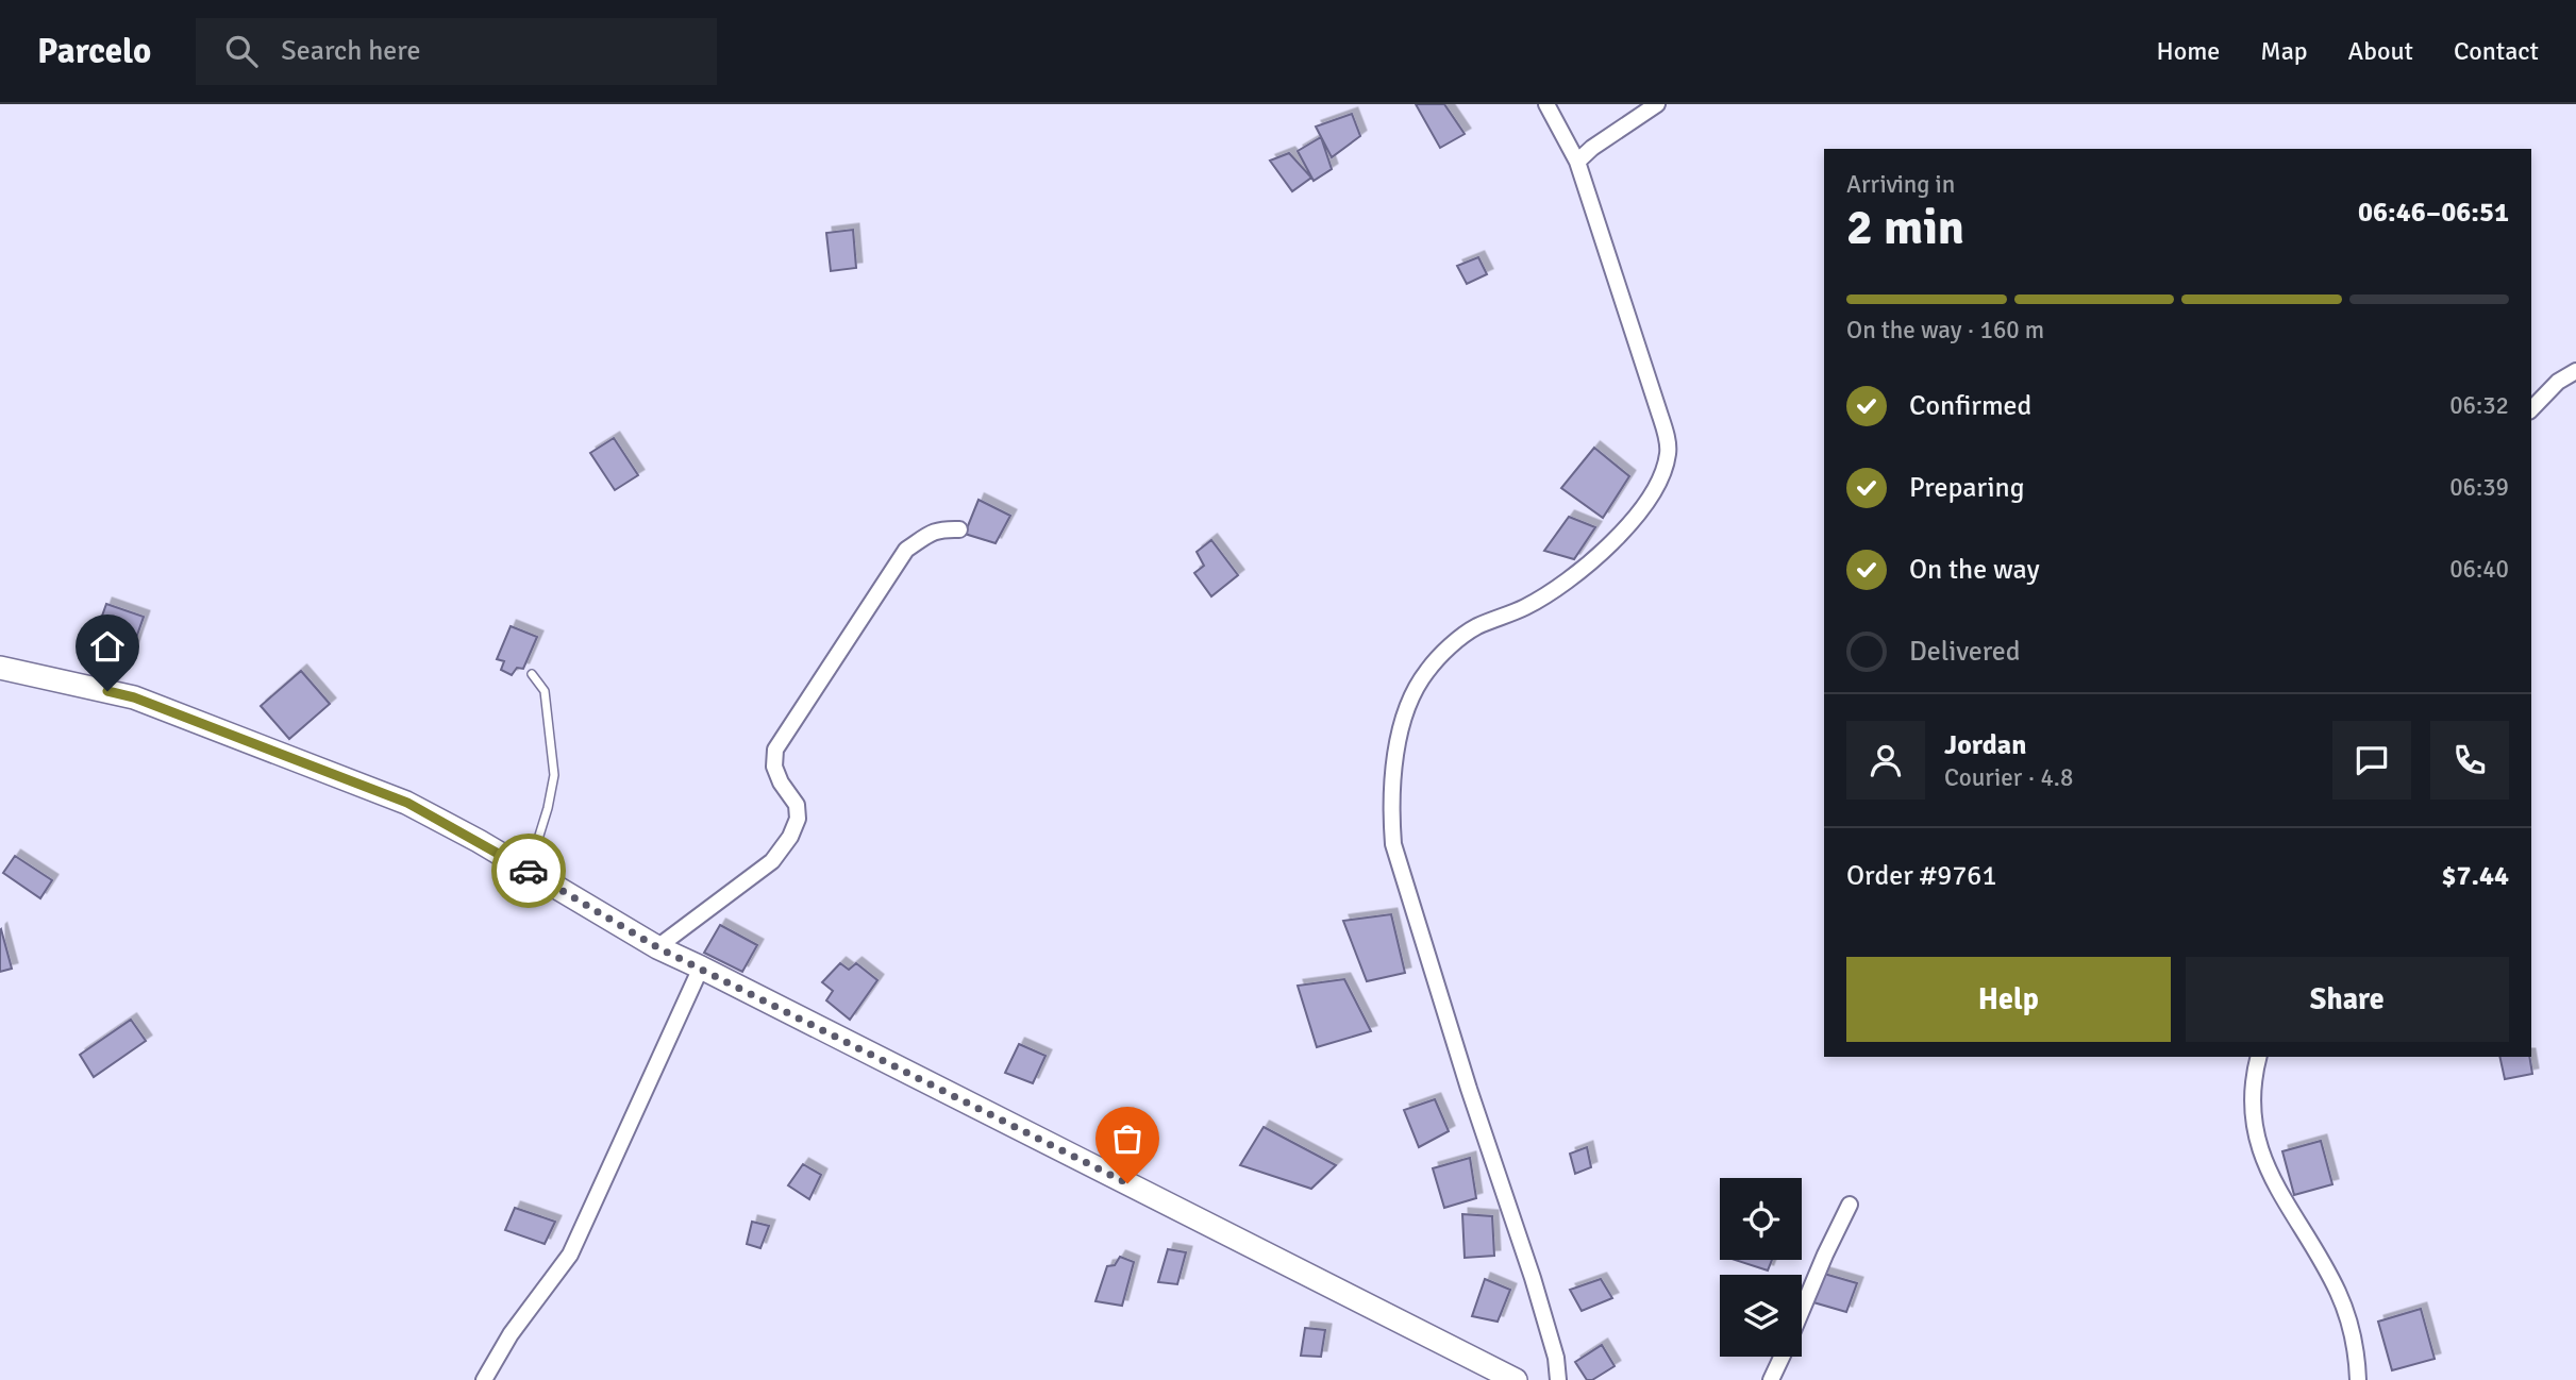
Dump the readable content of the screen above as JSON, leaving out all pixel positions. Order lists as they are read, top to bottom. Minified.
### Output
{"page":{"header":"Parcelo","search":"Search here","nav":["Home","Map","About","Contact"],"heading":["2 min","Arriving in","06:46–06:51"],"panel":["Jordan","Courier · 4.8","Order #9761","$7.44"],"bar":"On the way · 160 m","list":[["Confirmed","06:32"],["Preparing","06:39"],["On the way","06:40"],"Delivered"],"buttons":["Help","Share"]}}
